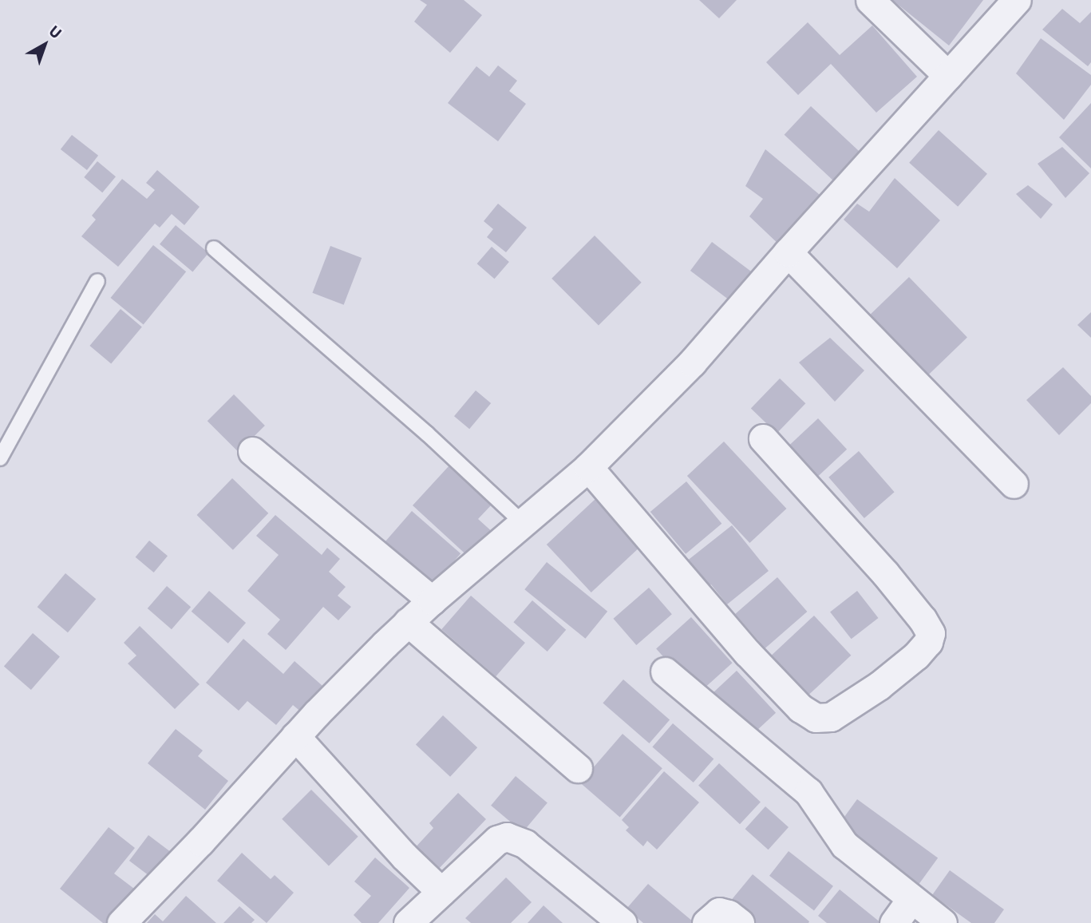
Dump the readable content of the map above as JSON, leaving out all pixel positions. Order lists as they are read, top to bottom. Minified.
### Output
{"north":"top right"}
